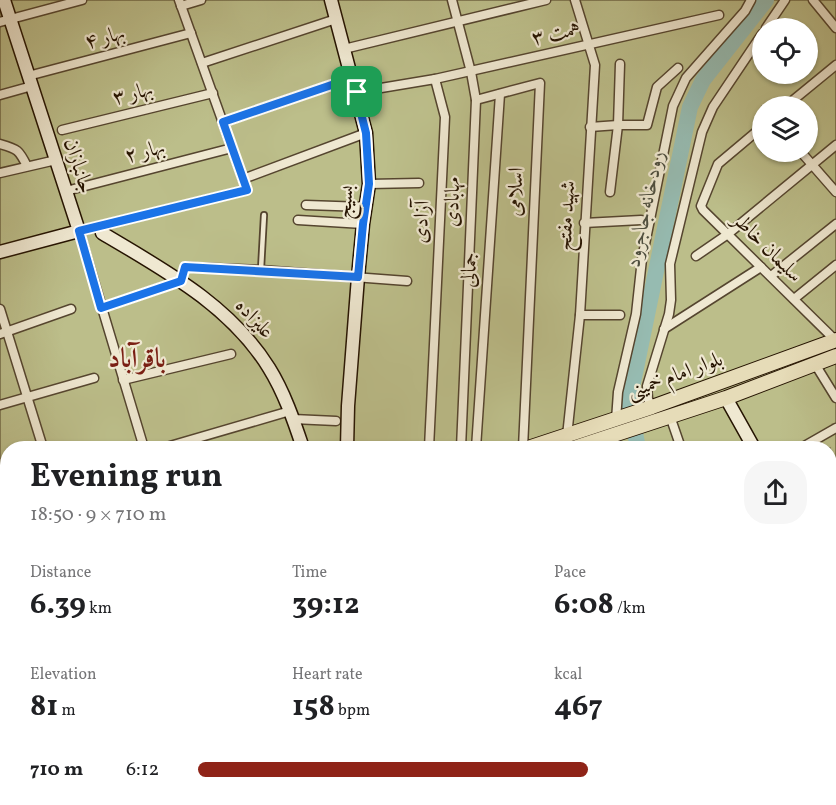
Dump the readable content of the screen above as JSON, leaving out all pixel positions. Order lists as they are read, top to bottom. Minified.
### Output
{"streets":{"main road":["بلوار امام خمینی"],"street":["همت ۳","بهار ۴","بهار ۳","بهار ۲","جانبازان","اسلامی","بسیج","مهابادی","شهید مفتح","آزادی","سلیمان خاطر","جمالی","علیزاده"]},"crossings":[["همت ۳","شهید مفتح"],["همت ۳","آزادی"],["بهار ۴","جانبازان"],["بهار ۲","جانبازان"],["اسلامی","مهابادی"],["اسلامی","جمالی"],["شهید مفتح","بلوار امام خمینی"],["سلیمان خاطر","بلوار امام خمینی"]],"districts":["باقرآباد"],"water":["رودخانه جاجرود"],"page":{"heading":["Evening run","18:50 · 9 × 710 m"],"stats":[["Distance","6.39 km"],["Time","39:12"],["Pace","6:08 /km"],["Elevation","81 m"],["Heart rate","158 bpm"],["kcal","467"]],"list":[{"name":"710 m","note":"6:12"}]}}
